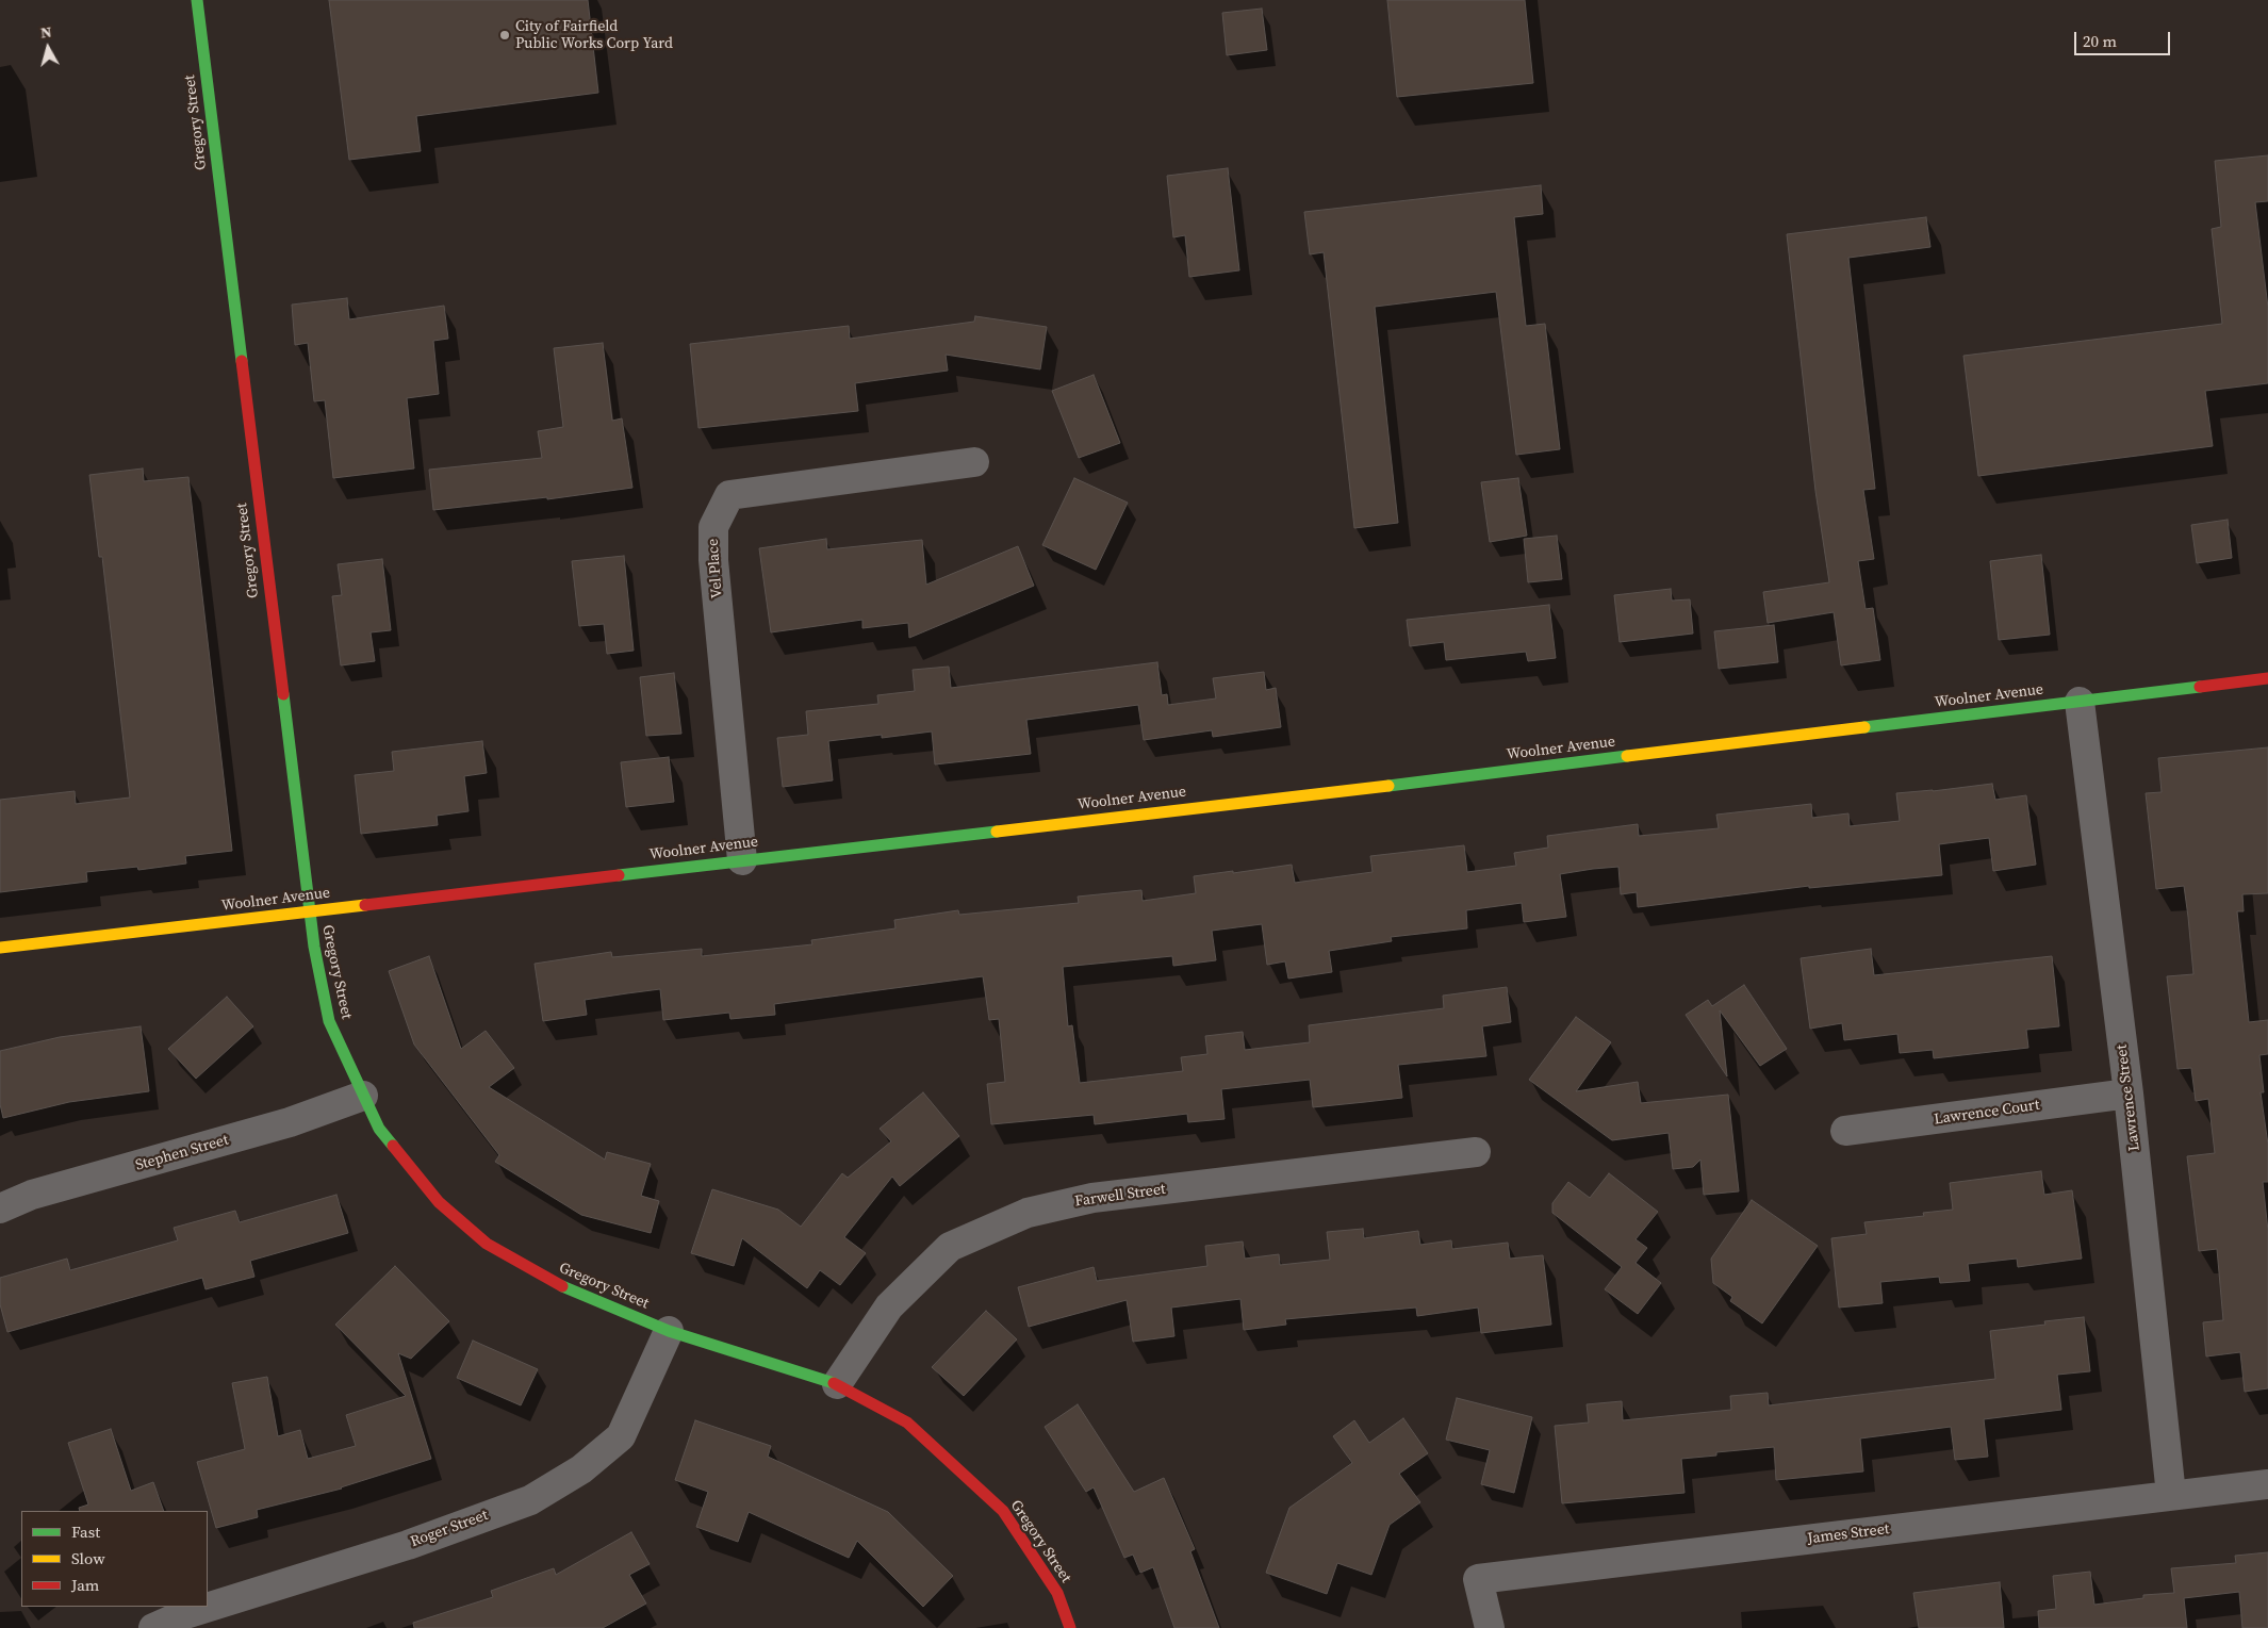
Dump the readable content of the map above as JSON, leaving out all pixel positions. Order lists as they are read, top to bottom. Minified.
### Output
{"streets":{"street":["Gregory Street","Vel Place","Woolner Avenue","Lawrence Street","Lawrence Court","Stephen Street","Farwell Street","Roger Street","James Street"]},"crossings":[["Gregory Street","Woolner Avenue"],["Gregory Street","Stephen Street"],["Gregory Street","Farwell Street"],["Gregory Street","Roger Street"],["Vel Place","Woolner Avenue"],["Woolner Avenue","Lawrence Street"],["Lawrence Street","Lawrence Court"],["Lawrence Street","James Street"]],"places":["City of Fairfield Public Works Corp Yard"],"legend":["Fast","Slow","Jam"],"scale_bar":"20 m","north":"top"}
